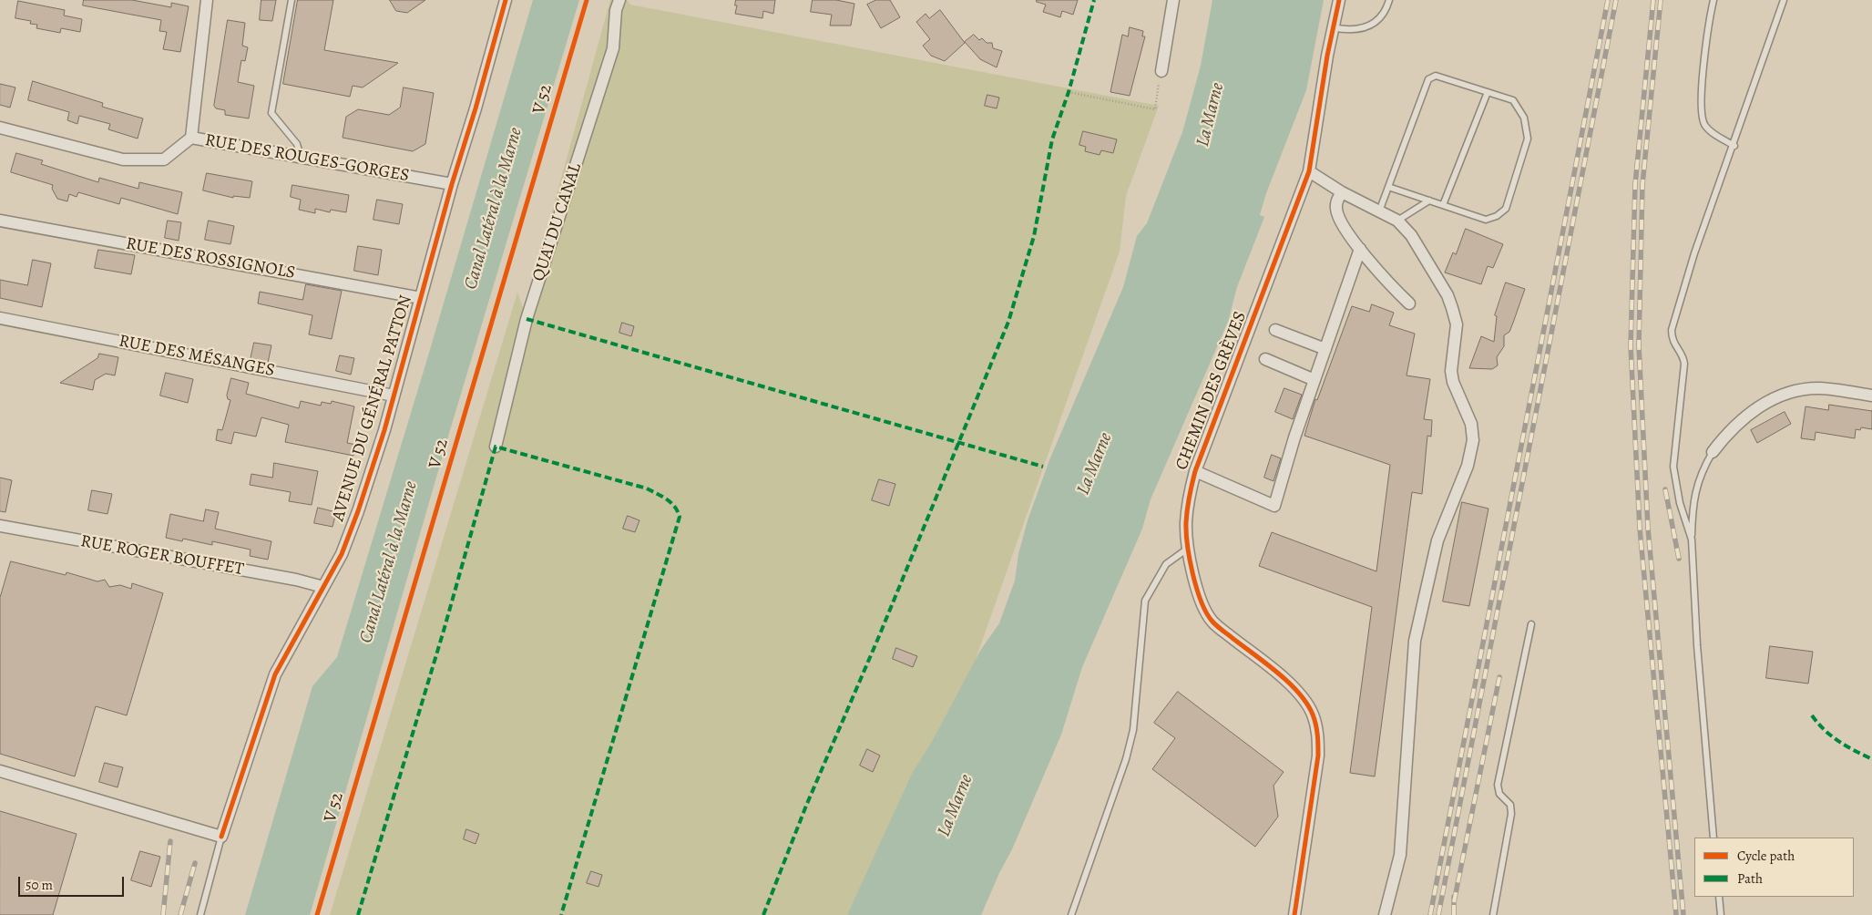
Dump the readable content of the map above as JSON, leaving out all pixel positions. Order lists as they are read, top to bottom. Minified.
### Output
{"streets":{"street":["RUE DES ROUGES-GORGES","QUAI DU CANAL","RUE DES ROSSIGNOLS","RUE DES MÉSANGES","CHEMIN DES GRÈVES","AVENUE DU GÉNÉRAL PATTON","RUE ROGER BOUFFET"],"cycle path":["V 52"]},"crossings":[["RUE DES ROUGES-GORGES","AVENUE DU GÉNÉRAL PATTON"],["RUE DES ROSSIGNOLS","AVENUE DU GÉNÉRAL PATTON"],["RUE DES MÉSANGES","AVENUE DU GÉNÉRAL PATTON"],["AVENUE DU GÉNÉRAL PATTON","RUE ROGER BOUFFET"]],"water":["La Marne","Canal Latéral à la Marne"],"legend":["Cycle path","Path"],"scale_bar":"50 m"}
